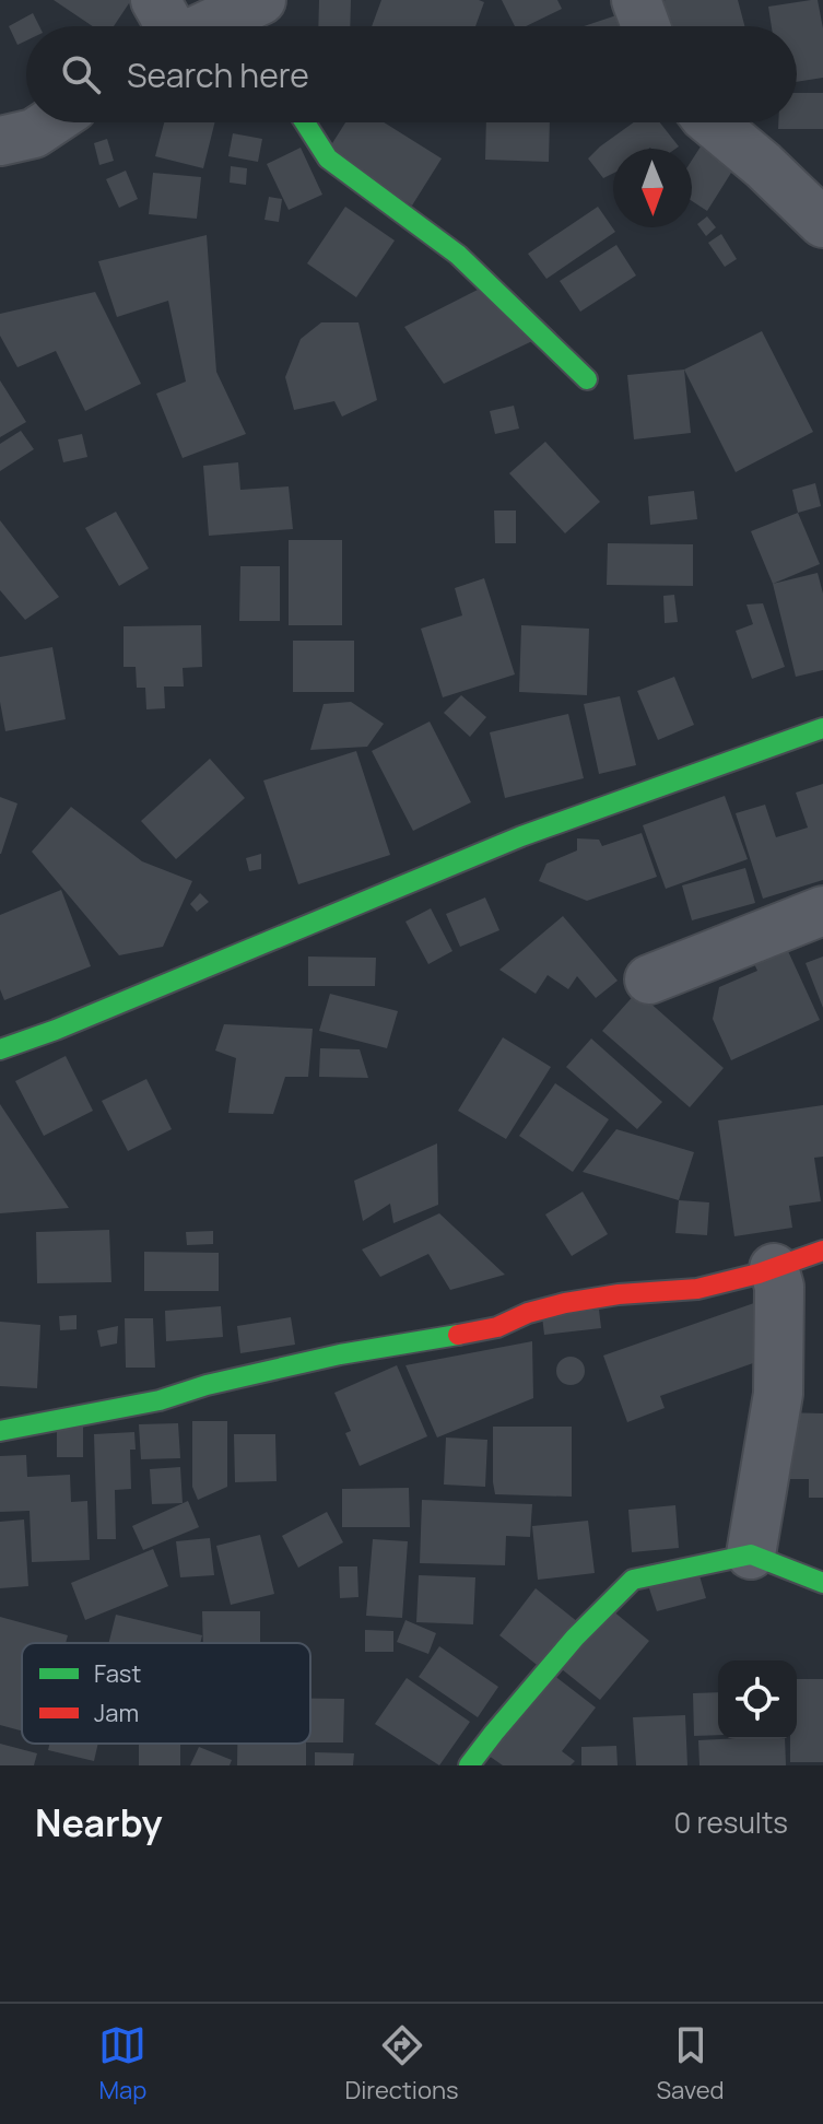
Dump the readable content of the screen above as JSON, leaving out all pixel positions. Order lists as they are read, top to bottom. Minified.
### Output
{"legend":["Fast","Jam"],"north":"bottom","page":{"search":"Search here","heading":["Nearby","0 results"],"nav":["Map","Directions","Saved"]}}
